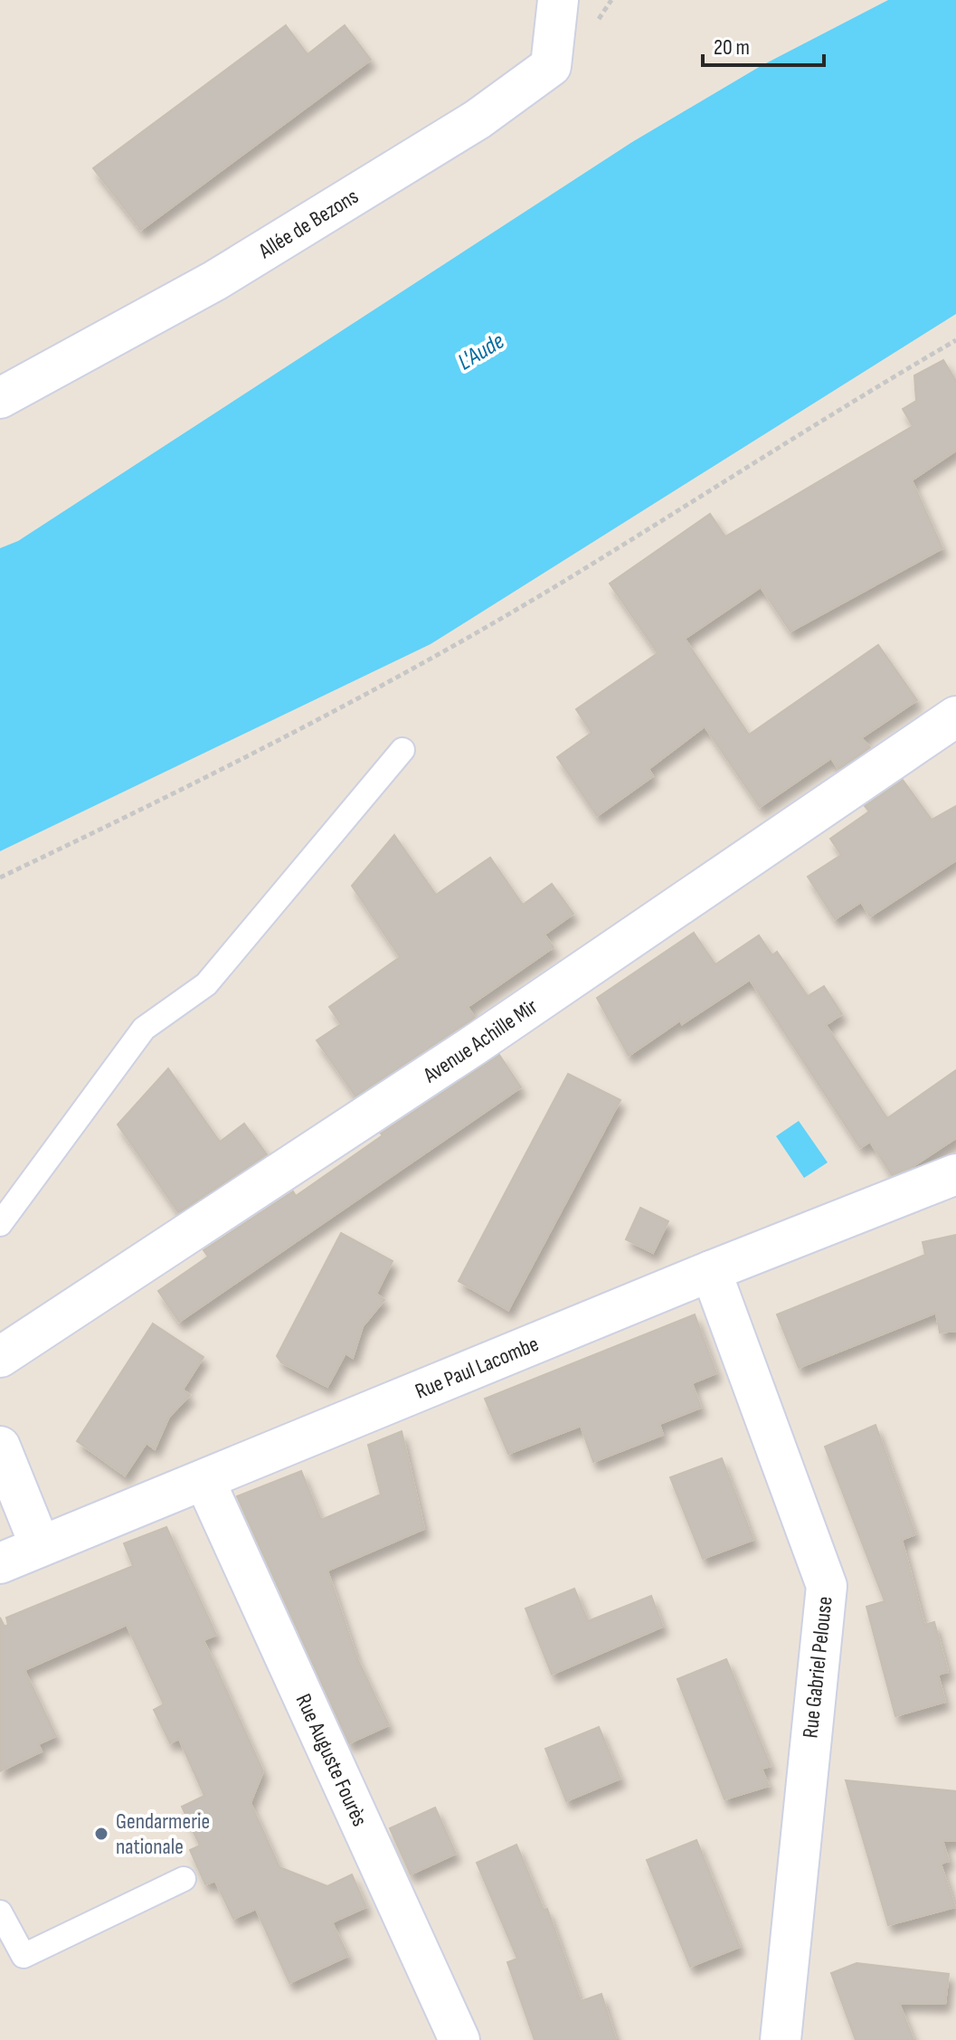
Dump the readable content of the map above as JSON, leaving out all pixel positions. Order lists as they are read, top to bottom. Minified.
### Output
{"streets":{"street":["Allée de Bezons","Avenue Achille Mir","Rue Paul Lacombe","Rue Gabriel Pelouse","Rue Auguste Fourès"]},"crossings":[["Rue Paul Lacombe","Rue Gabriel Pelouse"],["Rue Paul Lacombe","Rue Auguste Fourès"]],"water":["L'Aude"],"places":["Gendarmerie nationale"],"scale_bar":"20 m"}
